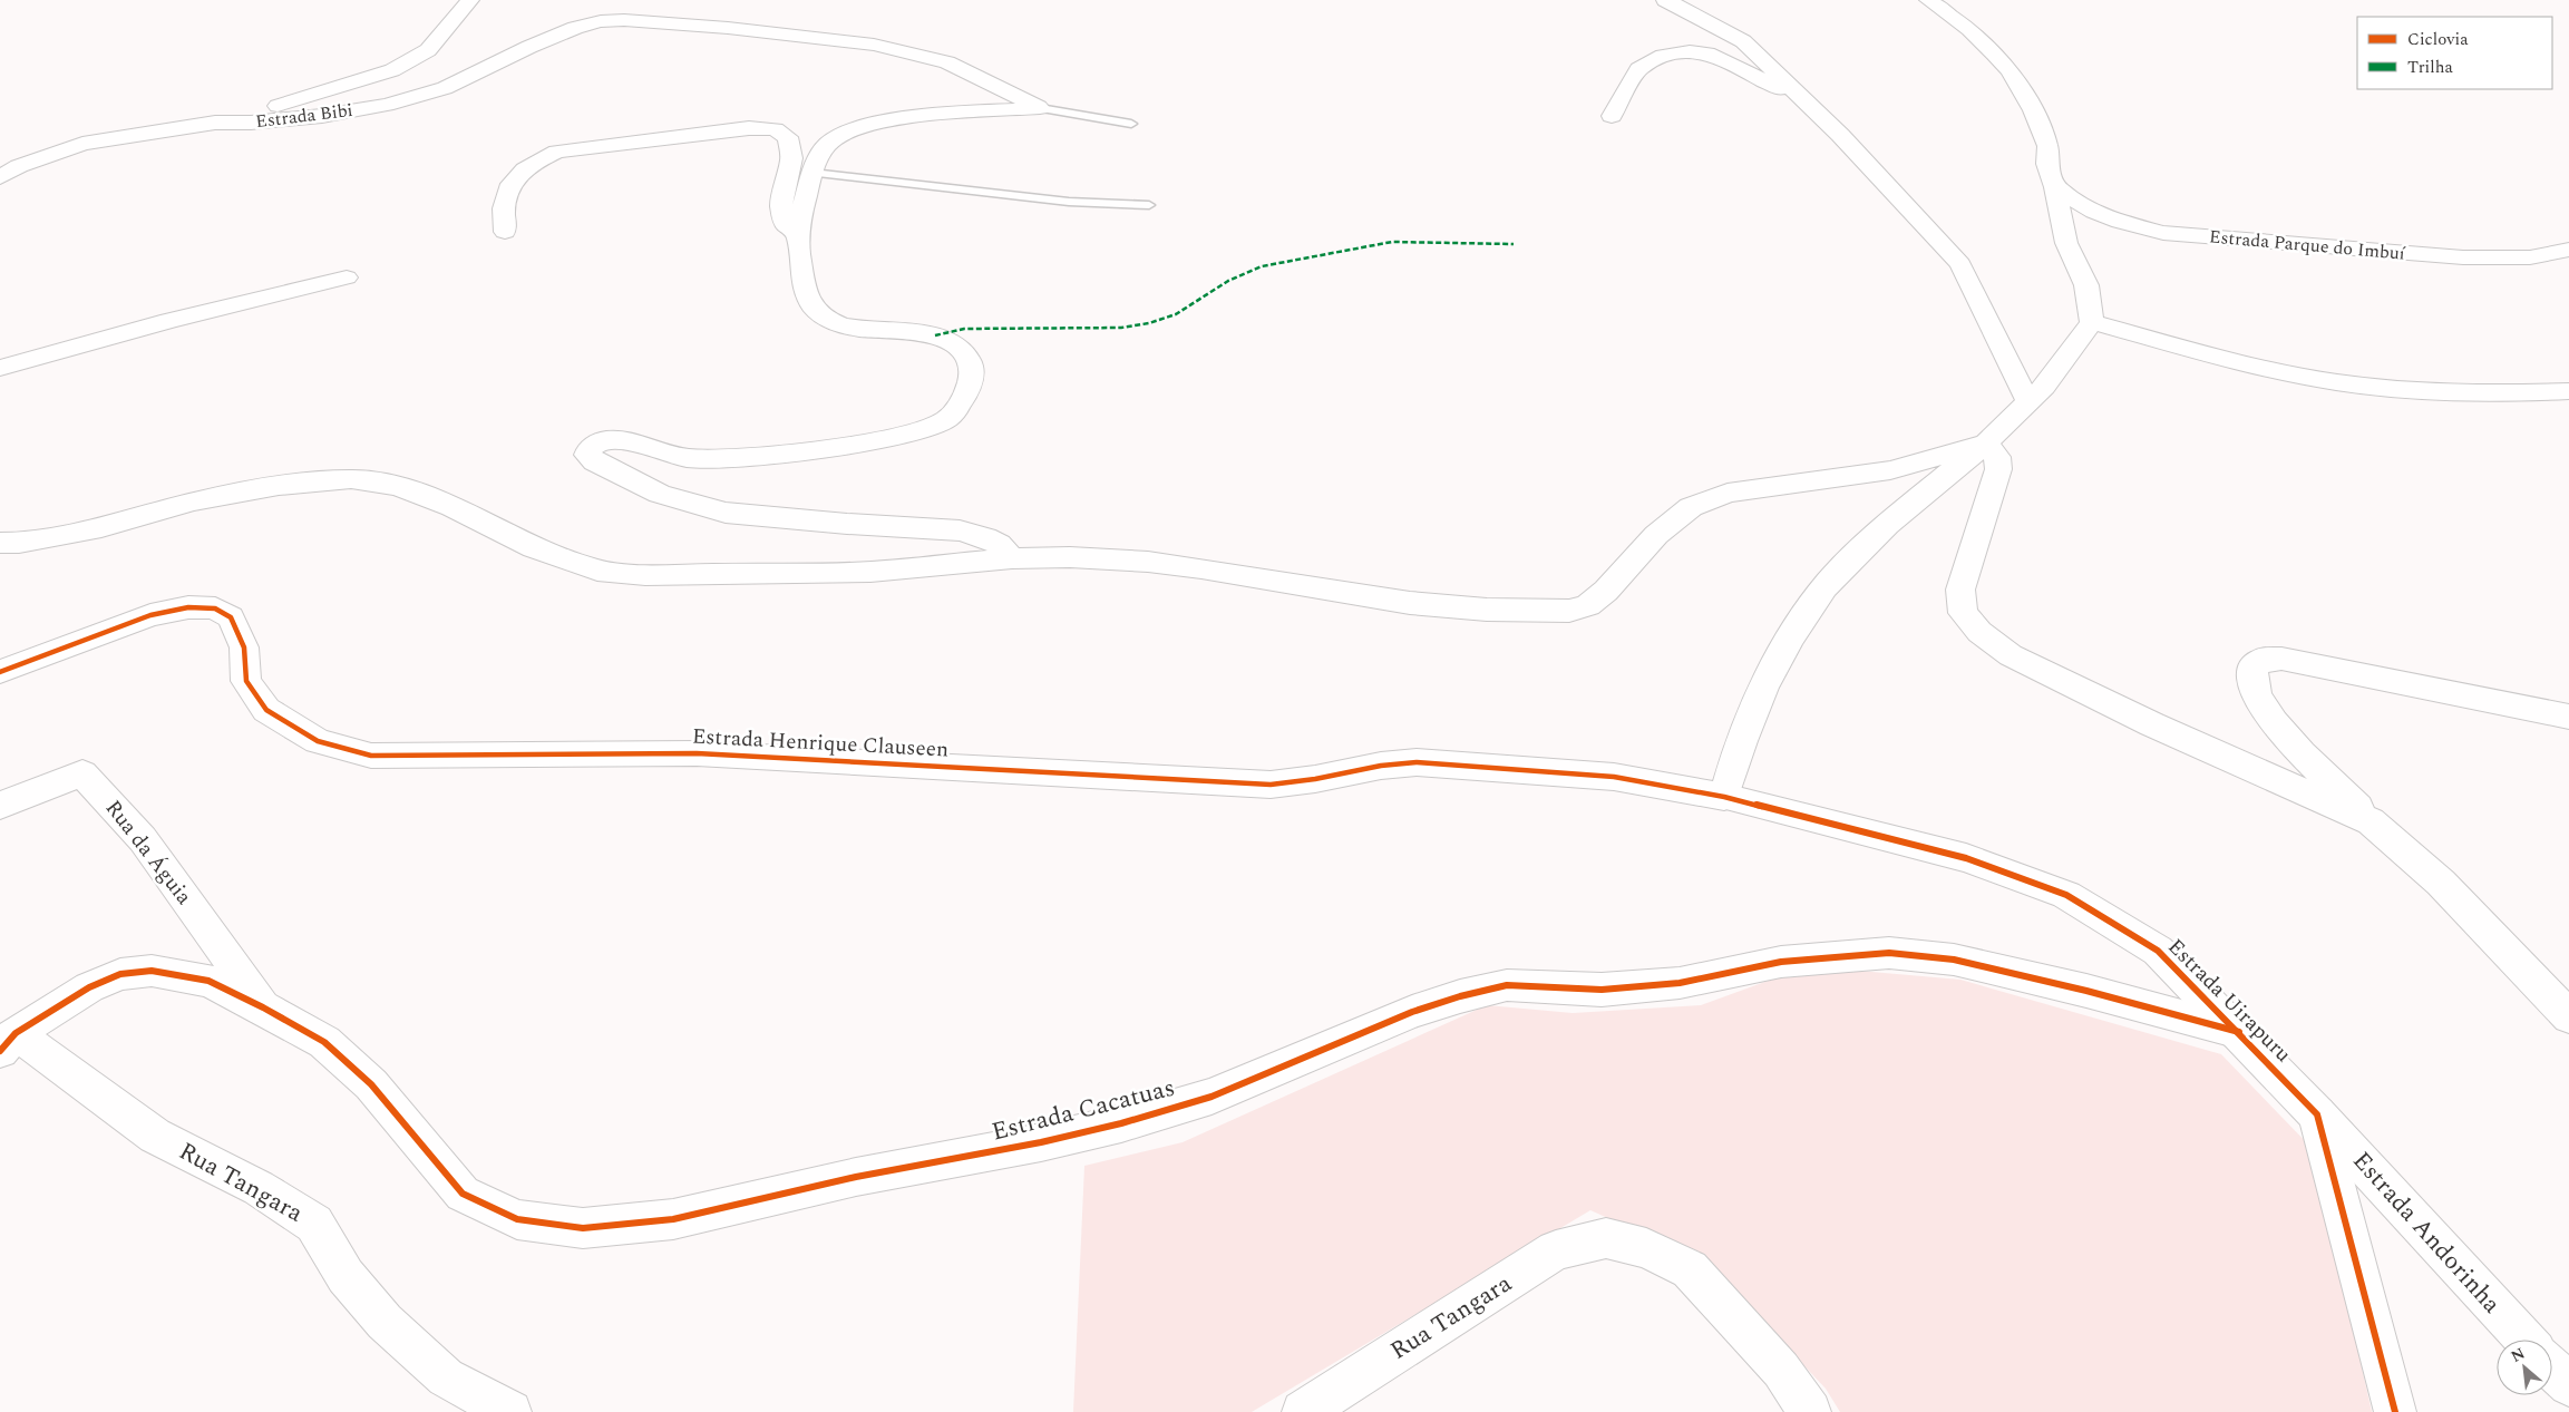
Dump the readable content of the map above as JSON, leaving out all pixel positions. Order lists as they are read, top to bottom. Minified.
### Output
{"streets":{"street":["Estrada Bibi","Estrada Parque do Imbuí","Estrada Henrique Clauseen","Rua da Águia","Estrada Uirapuru","Estrada Cacatuas","Rua Tangara","Estrada Andorinha"]},"crossings":[["Estrada Henrique Clauseen","Estrada Uirapuru"],["Rua da Águia","Estrada Cacatuas"],["Estrada Uirapuru","Estrada Cacatuas"],["Estrada Uirapuru","Estrada Andorinha"],["Estrada Cacatuas","Rua Tangara"]],"legend":["Ciclovia","Trilha"],"north":"top left"}
